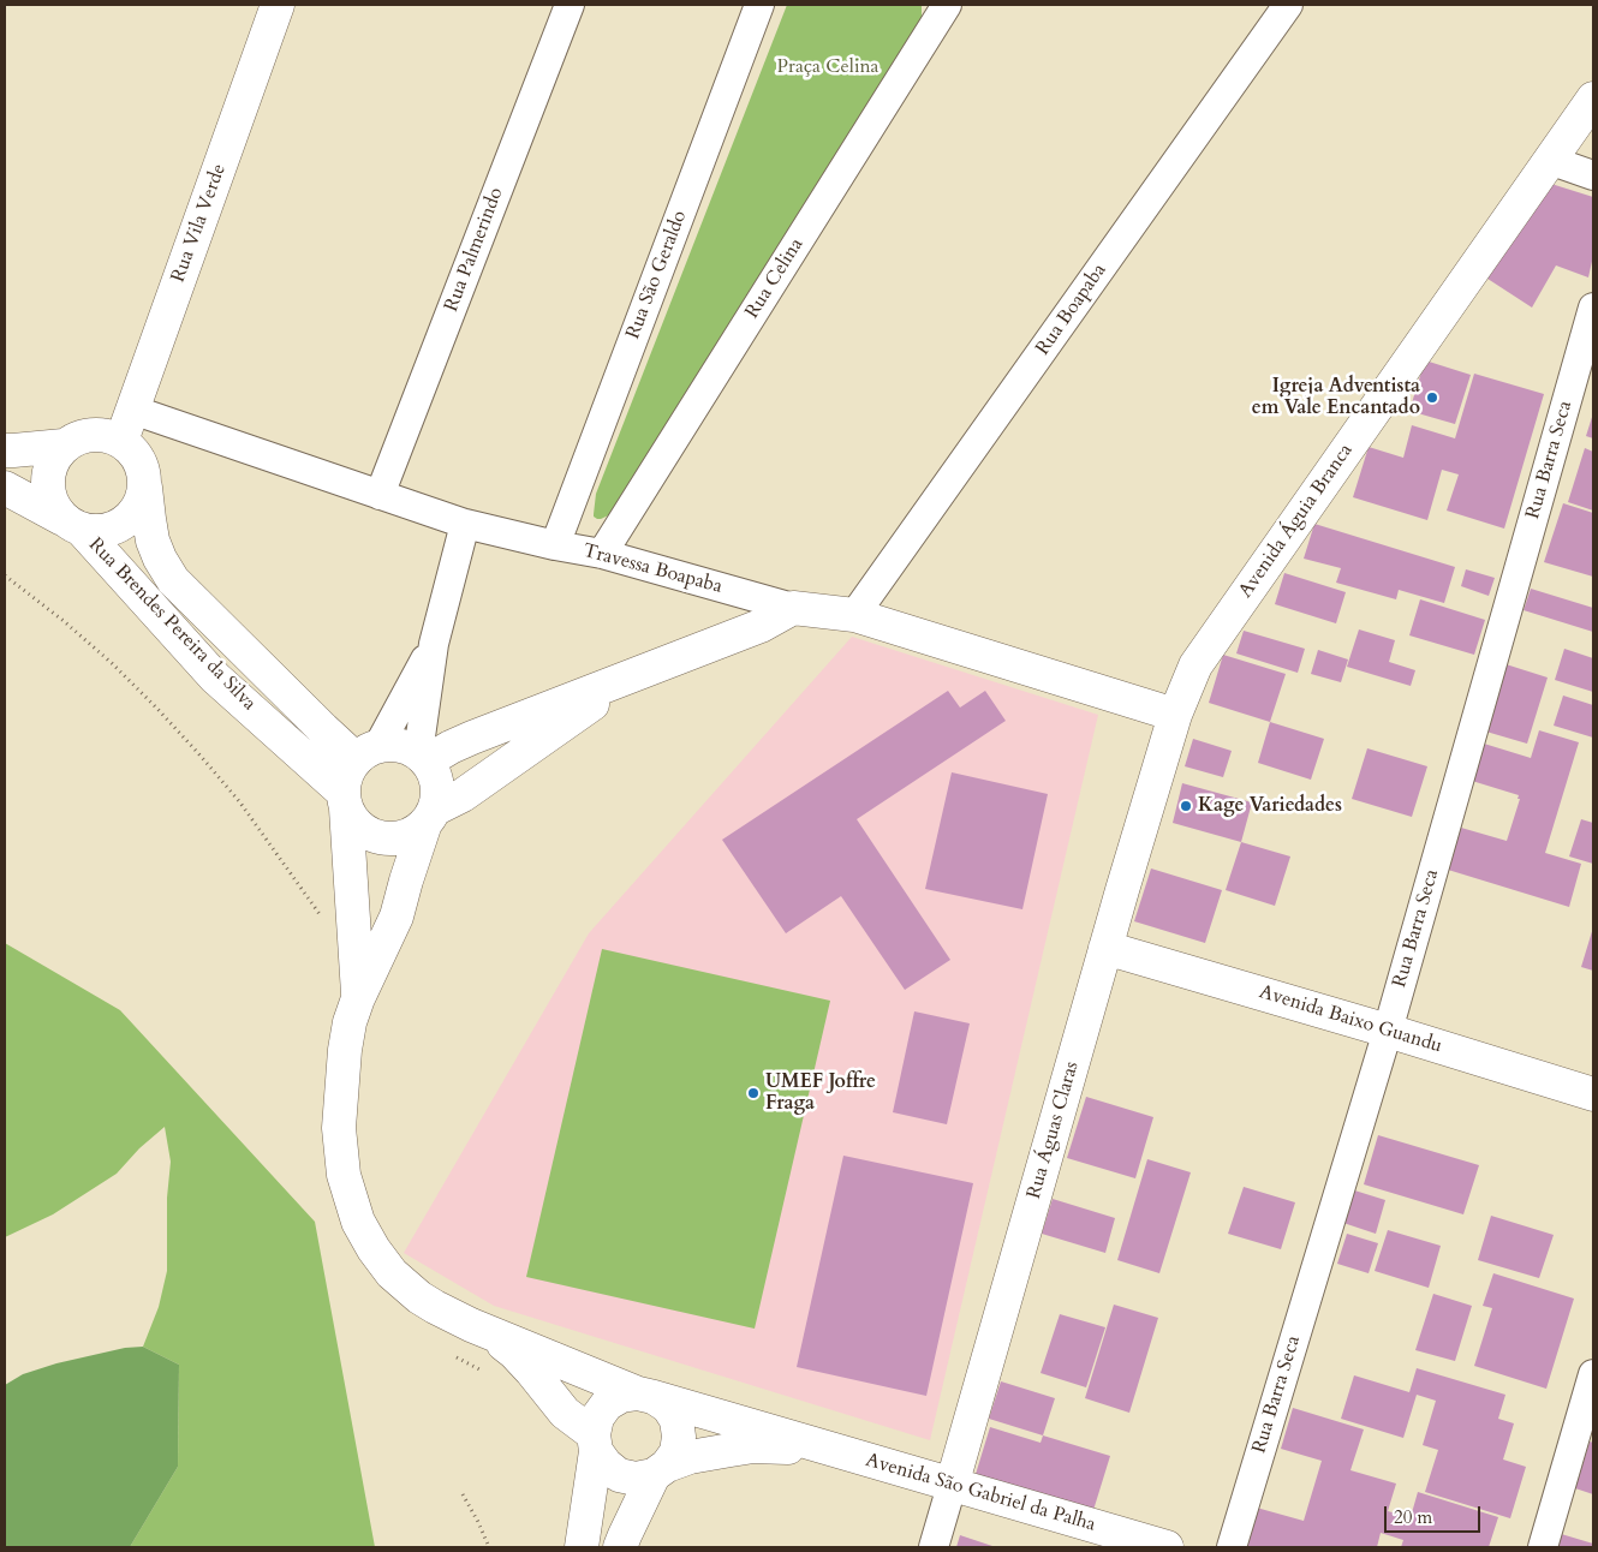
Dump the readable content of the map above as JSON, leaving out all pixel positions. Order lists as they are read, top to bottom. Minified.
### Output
{"streets":{"main road":["Rua Vila Verde","Avenida Águia Branca","Travessa Boapaba","Rua Brendes Pereira da Silva","Avenida Baixo Guandu","Rua Águas Claras","Avenida São Gabriel da Palha"],"street":["Rua Palmerindo","Rua São Geraldo","Rua Celina","Rua Boapaba","Rua Barra Seca"]},"crossings":[["Rua Vila Verde","Travessa Boapaba"],["Rua Vila Verde","Rua Brendes Pereira da Silva"],["Rua Palmerindo","Travessa Boapaba"],["Rua São Geraldo","Travessa Boapaba"],["Rua Celina","Travessa Boapaba"],["Rua Boapaba","Travessa Boapaba"],["Rua Barra Seca","Avenida Baixo Guandu"],["Avenida Águia Branca","Travessa Boapaba"],["Avenida Águia Branca","Rua Águas Claras"],["Travessa Boapaba","Rua Águas Claras"],["Avenida Baixo Guandu","Rua Águas Claras"],["Rua Águas Claras","Avenida São Gabriel da Palha"]],"parks":["Praça Celina"],"places":["Igreja Adventista em Vale Encantado","Kage Variedades","UMEF Joffre Fraga"],"scale_bar":"20 m"}
